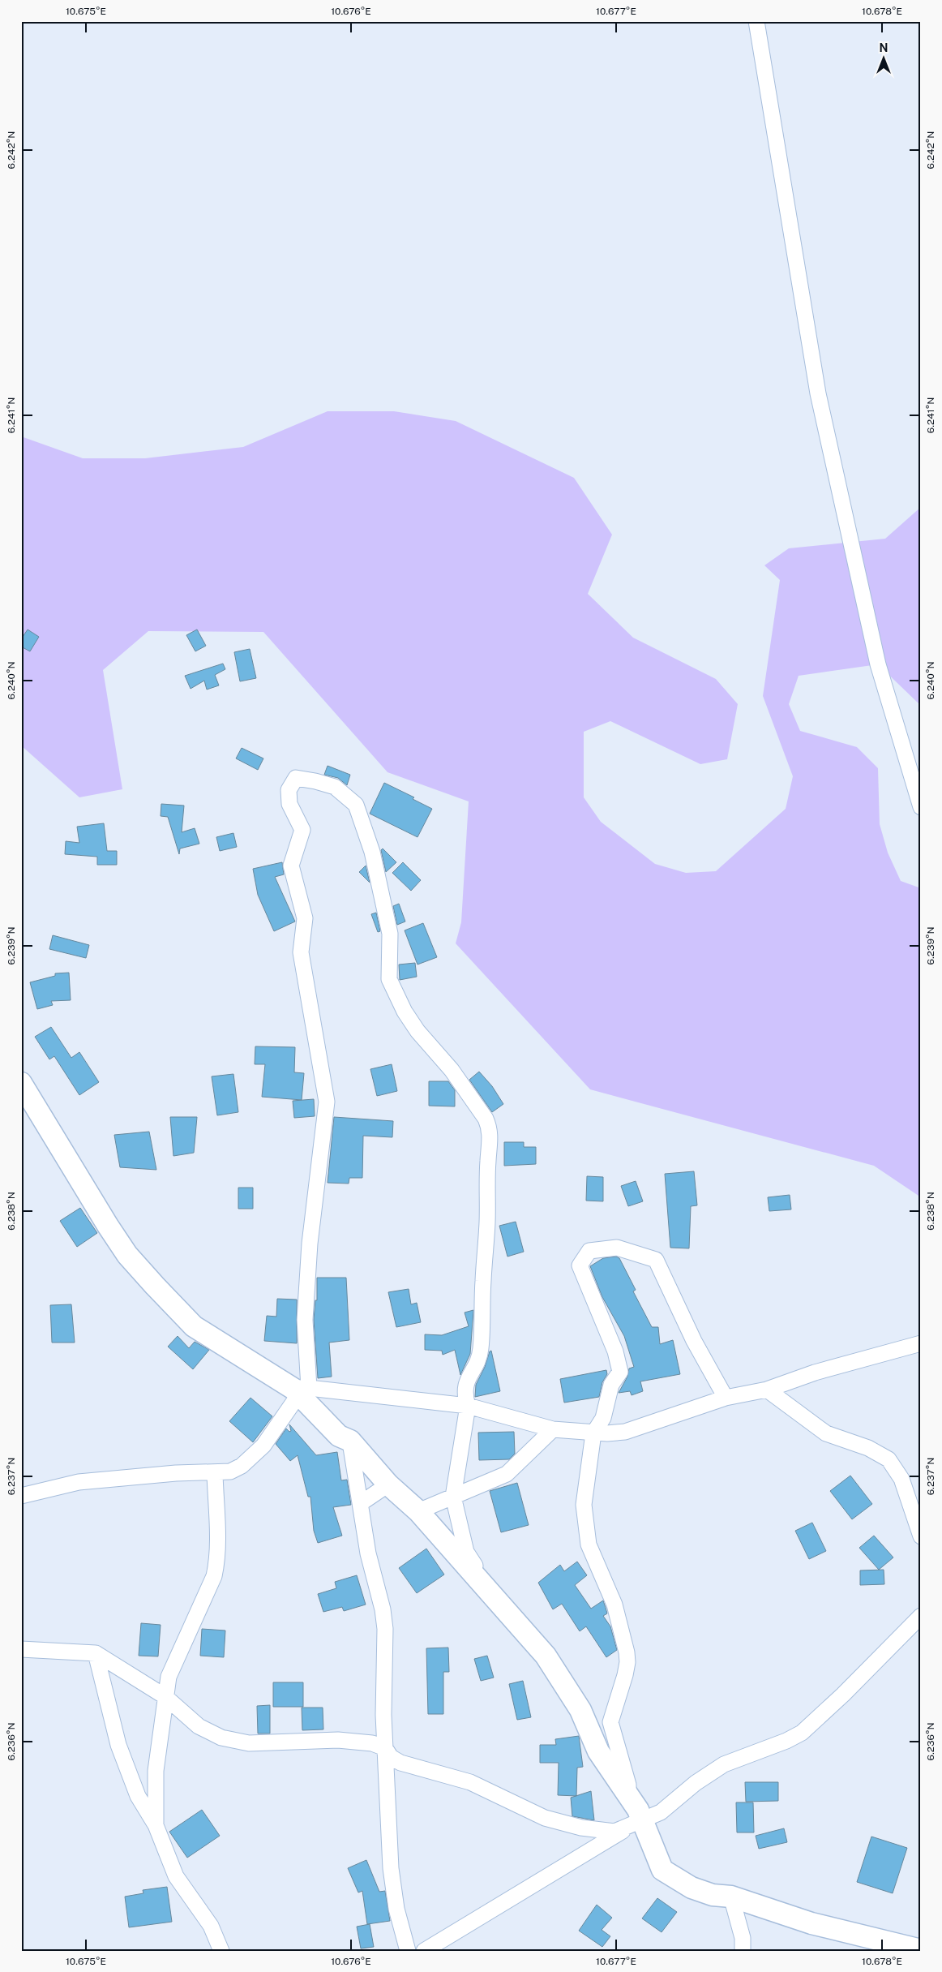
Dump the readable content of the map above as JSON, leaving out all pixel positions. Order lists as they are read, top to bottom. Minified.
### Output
{"north":"top","coordinates":["10.675°E","10.676°E","10.677°E","10.678°E","6.242°N","6.241°N","6.240°N","6.239°N","6.238°N","6.237°N","6.236°N"]}
